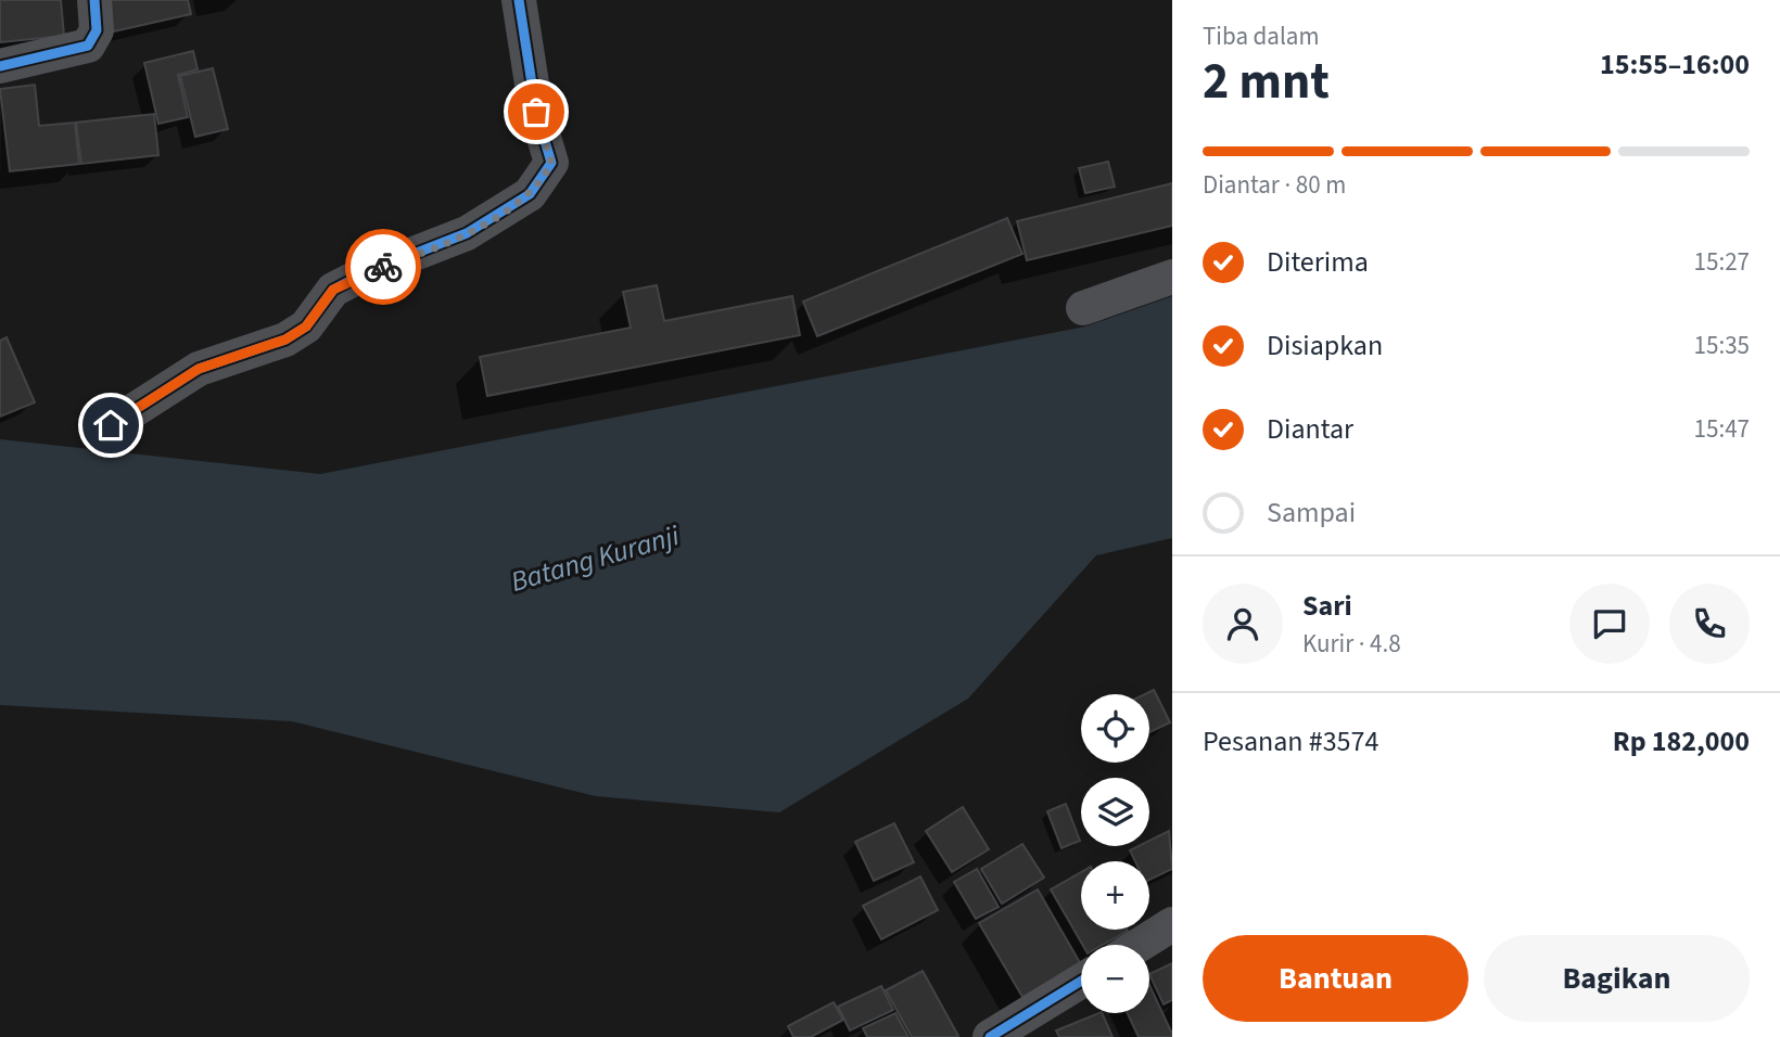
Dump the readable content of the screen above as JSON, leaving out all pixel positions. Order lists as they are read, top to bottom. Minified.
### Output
{"water":["Batang Kuranji"],"page":{"heading":["2 mnt","Tiba dalam","15:55–16:00"],"panel":["Sari","Kurir · 4.8","Pesanan #3574","Rp 182,000"],"bar":"Diantar · 80 m","list":[["Diterima","15:27"],["Disiapkan","15:35"],["Diantar","15:47"],"Sampai"],"map_buttons":["+","−"],"buttons":["Bantuan","Bagikan"]}}
